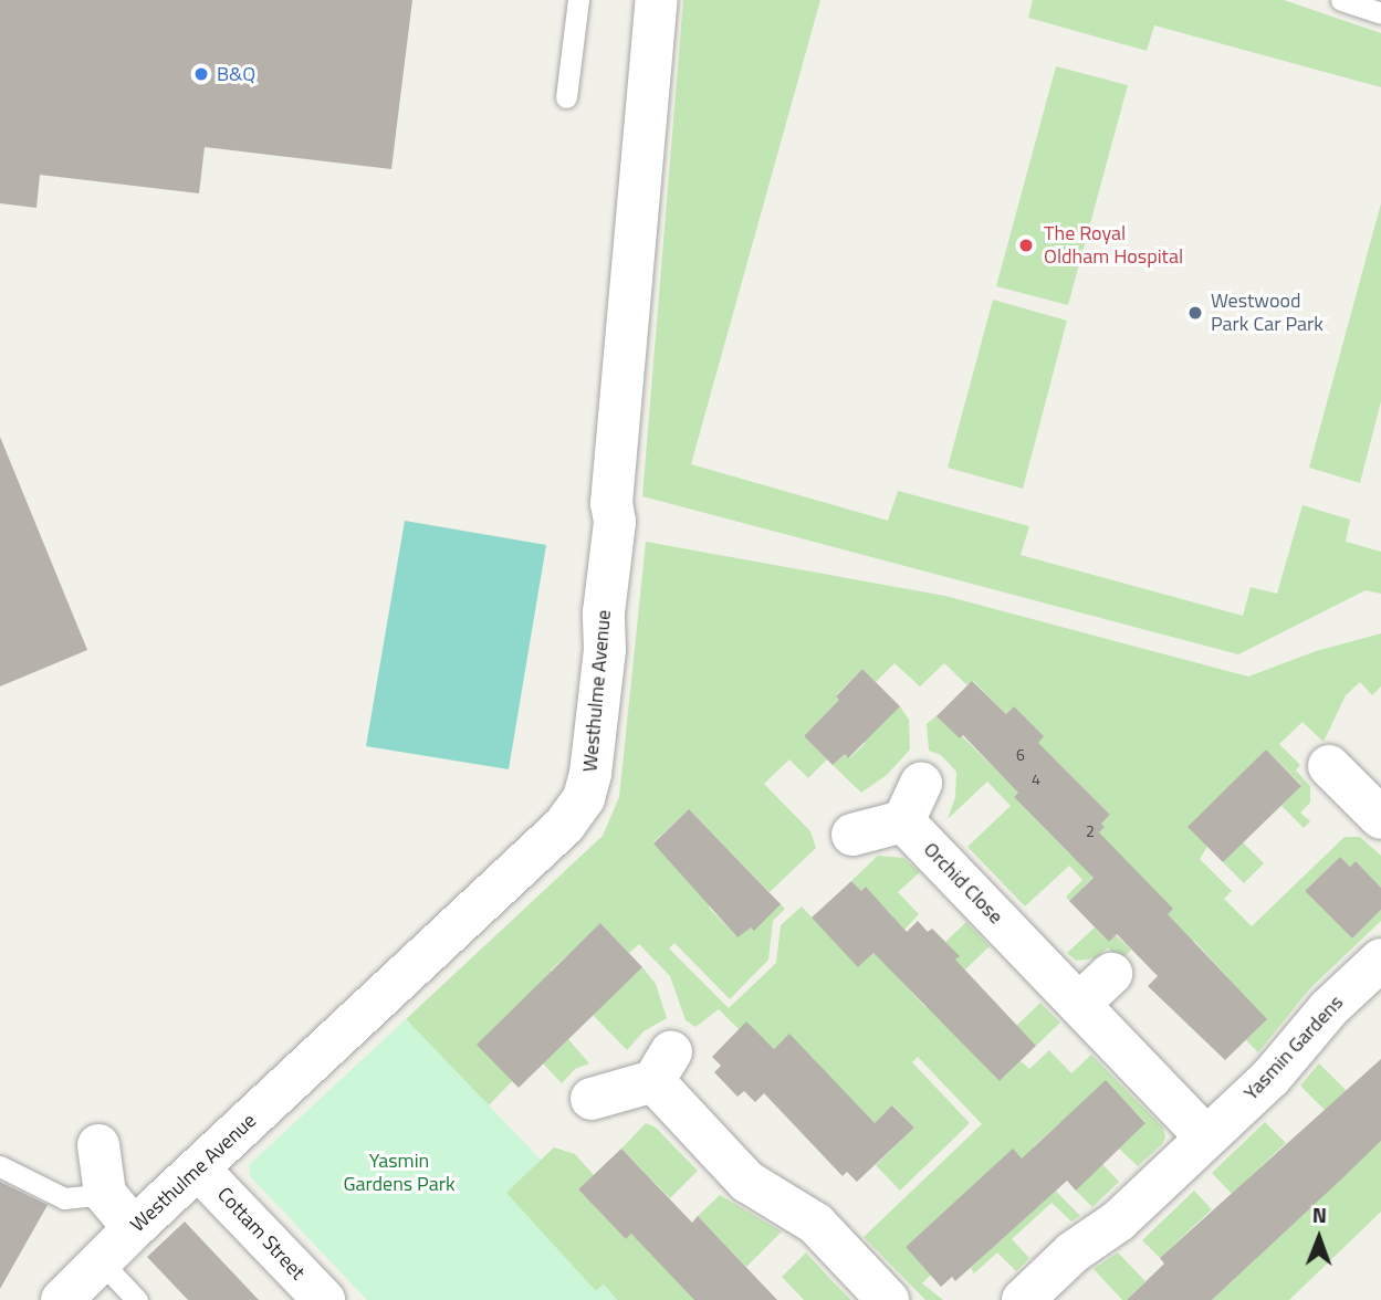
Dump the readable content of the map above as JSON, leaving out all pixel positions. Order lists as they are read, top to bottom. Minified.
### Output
{"streets":{"street":["Westhulme Avenue","Orchid Close","Yasmin Gardens","Cottam Street"]},"crossings":[["Westhulme Avenue","Cottam Street"]],"parks":["Yasmin Gardens Park"],"places":["B&Q","The Royal Oldham Hospital","Westwood Park Car Park"],"house_numbers":["6","4","2"],"north":"top"}
